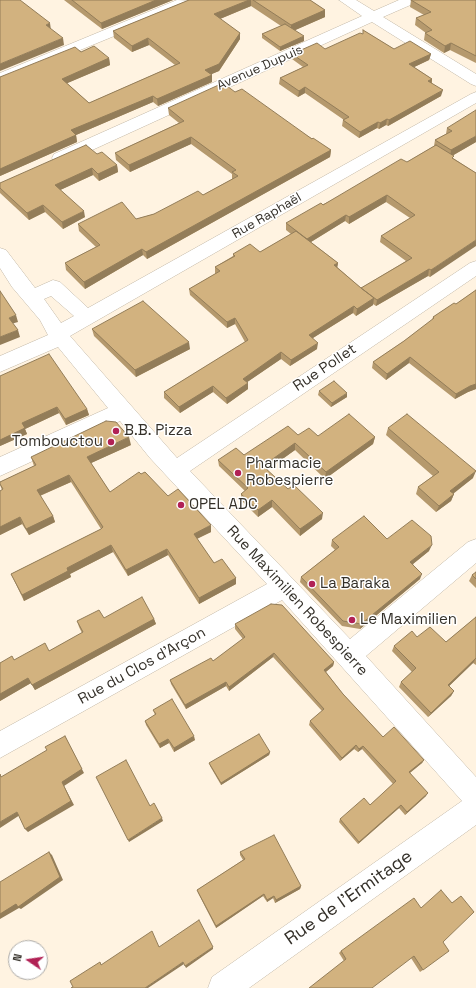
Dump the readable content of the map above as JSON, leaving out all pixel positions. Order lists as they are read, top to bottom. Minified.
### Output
{"streets":{"street":["Avenue Dupuis","Rue Raphaël","Rue Pollet","Rue Maximilien Robespierre","Rue du Clos d'Arçon","Rue de l'Ermitage"]},"crossings":[["Rue Raphaël","Rue Maximilien Robespierre"],["Rue Pollet","Rue Maximilien Robespierre"],["Rue Maximilien Robespierre","Rue du Clos d'Arçon"]],"places":["B.B. Pizza","Tombouctou","Pharmacie Robespierre","OPEL ADC","La Baraka","Le Maximilien"],"north":"left"}
